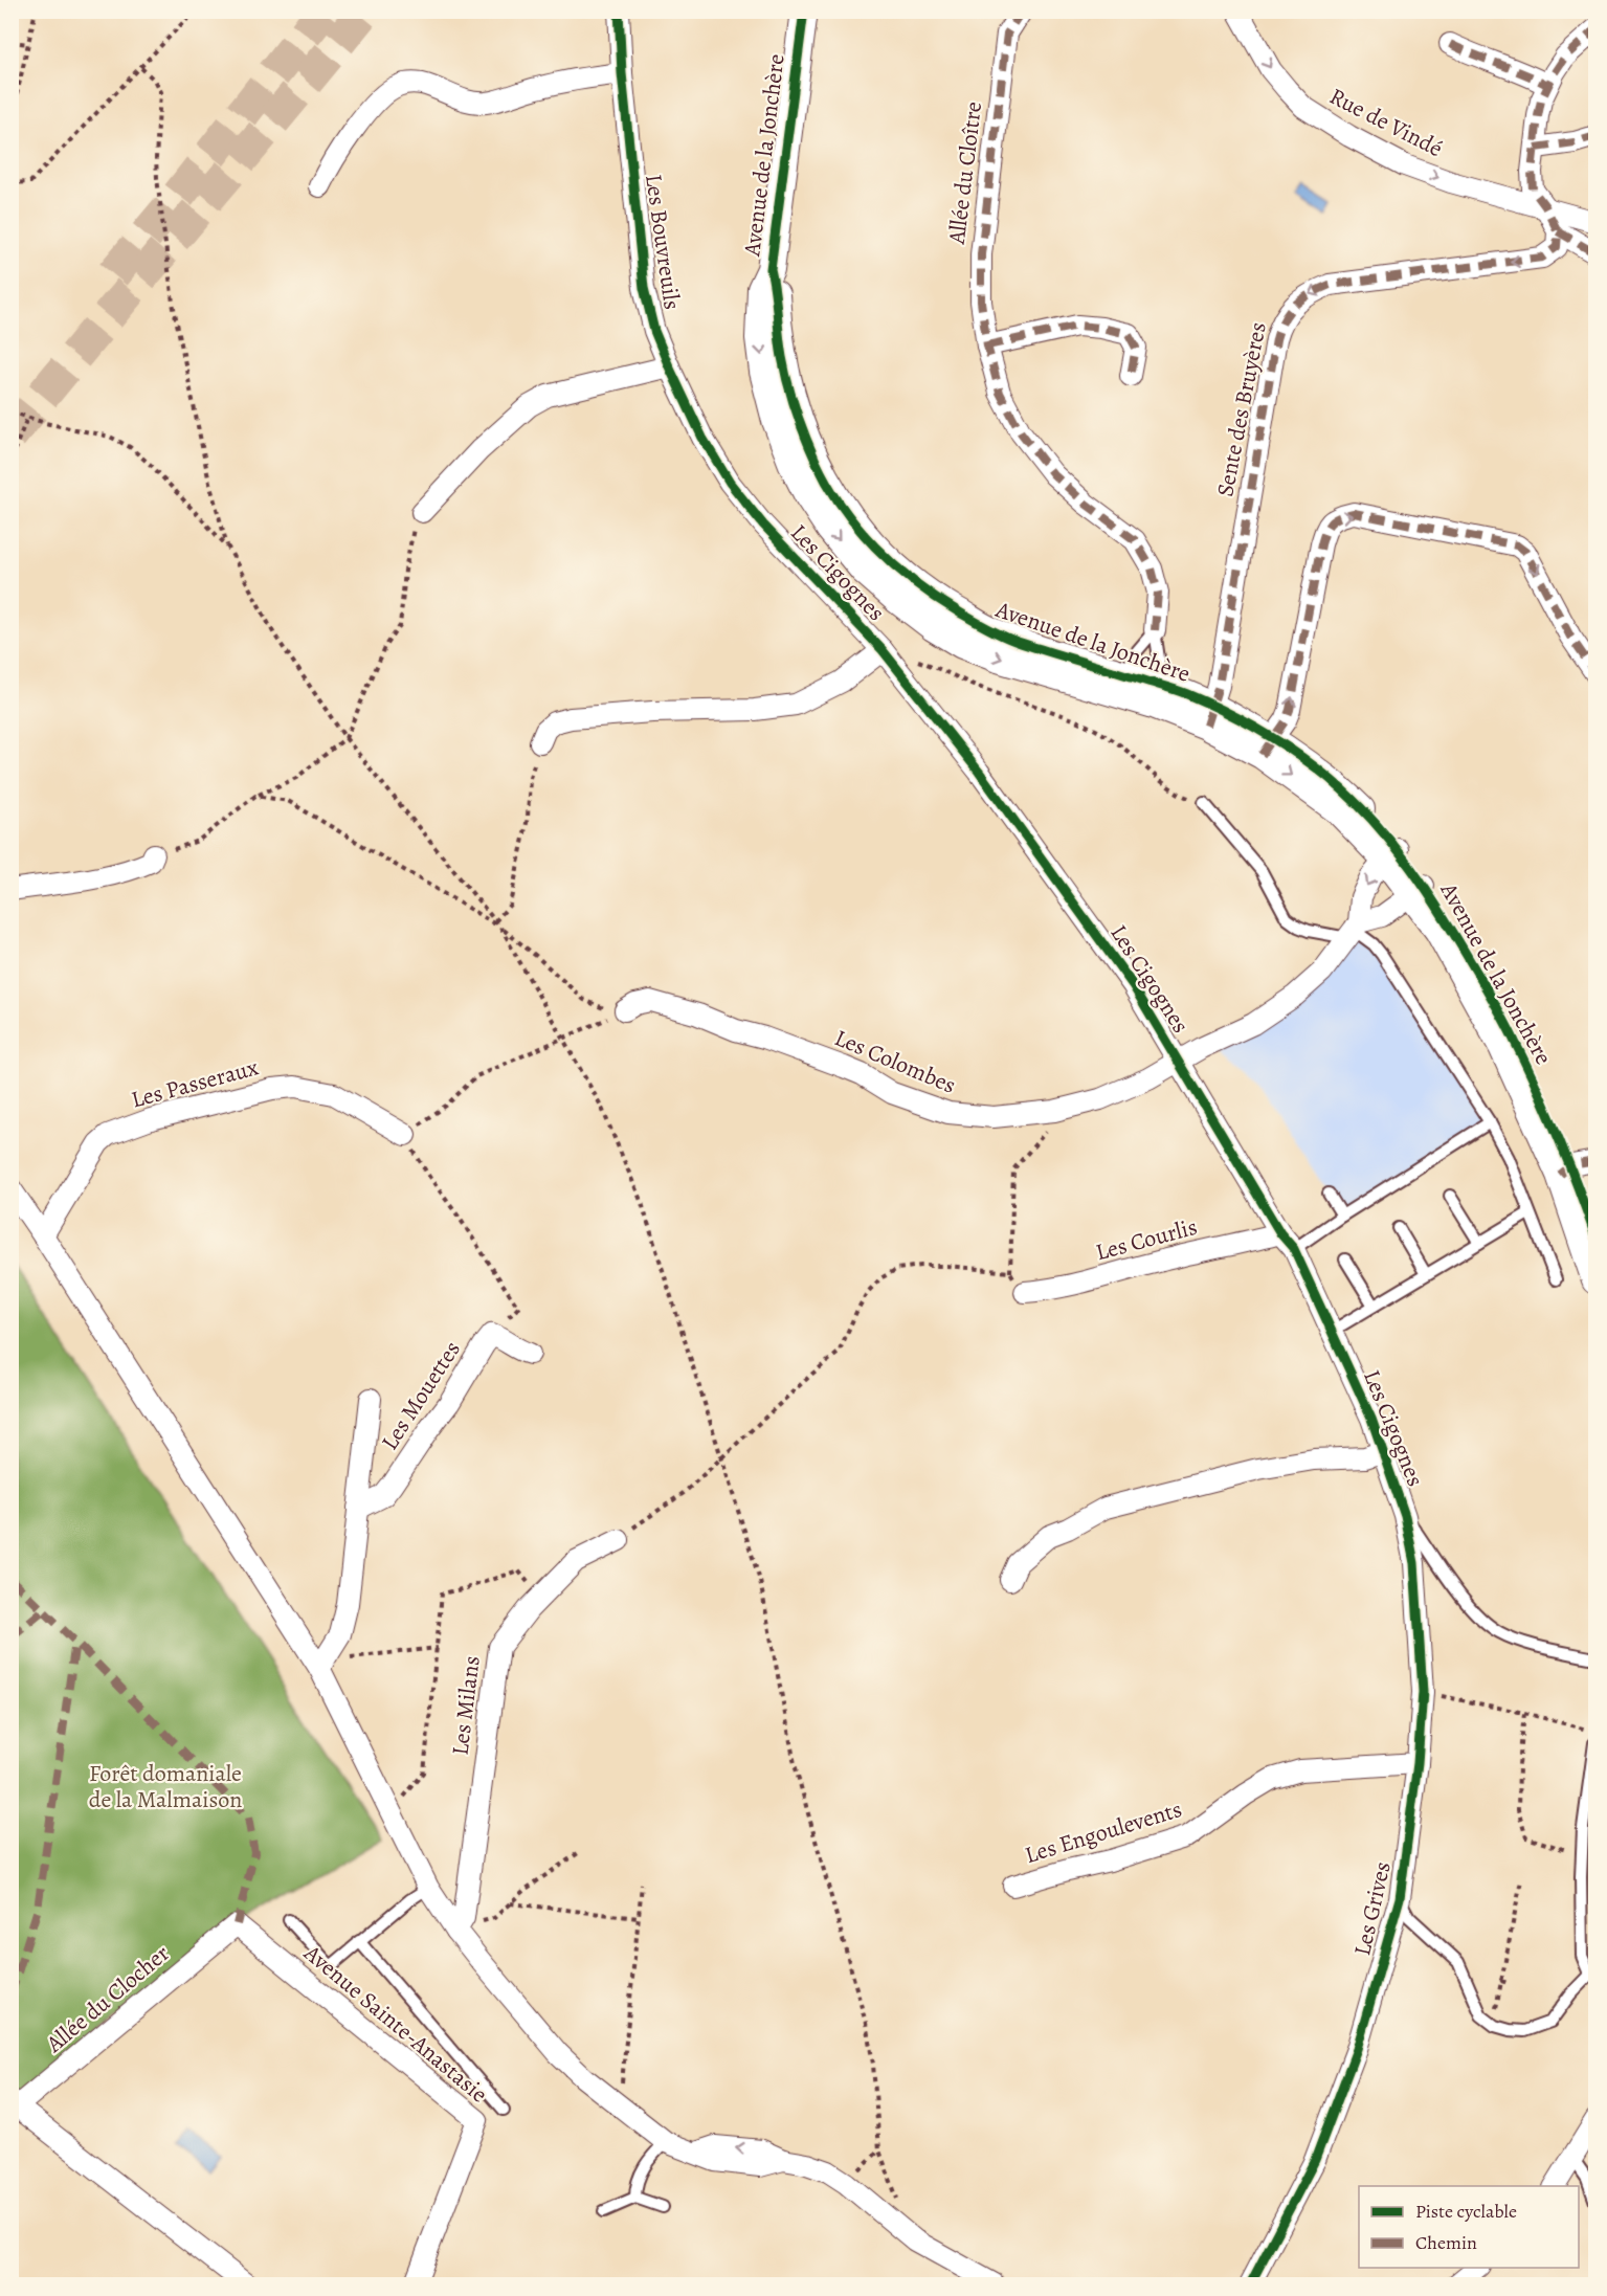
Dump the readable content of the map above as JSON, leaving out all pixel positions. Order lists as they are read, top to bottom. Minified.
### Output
{"streets":{"street":["Rue de Vindé","Avenue de la Jonchère","Allée du Cloître","Les Bouvreuils","Sente des Bruyères","Les Cigognes","Les Colombes","Les Passeraux","Les Courlis","Les Mouettes","Les Milans","Les Engoulevents","Les Grives","Allée du Clocher","Avenue Sainte-Anastasie"]},"crossings":[["Avenue de la Jonchère","Sente des Bruyères"],["Avenue de la Jonchère","Les Colombes"],["Les Bouvreuils","Les Cigognes"],["Les Cigognes","Les Colombes"],["Les Cigognes","Les Courlis"],["Les Cigognes","Les Grives"],["Les Engoulevents","Les Grives"],["Allée du Clocher","Avenue Sainte-Anastasie"]],"one_way":["Rue de Vindé","Sente des Bruyères"],"parks":["Forêt domaniale de la Malmaison"],"legend":["Piste cyclable","Chemin"]}
